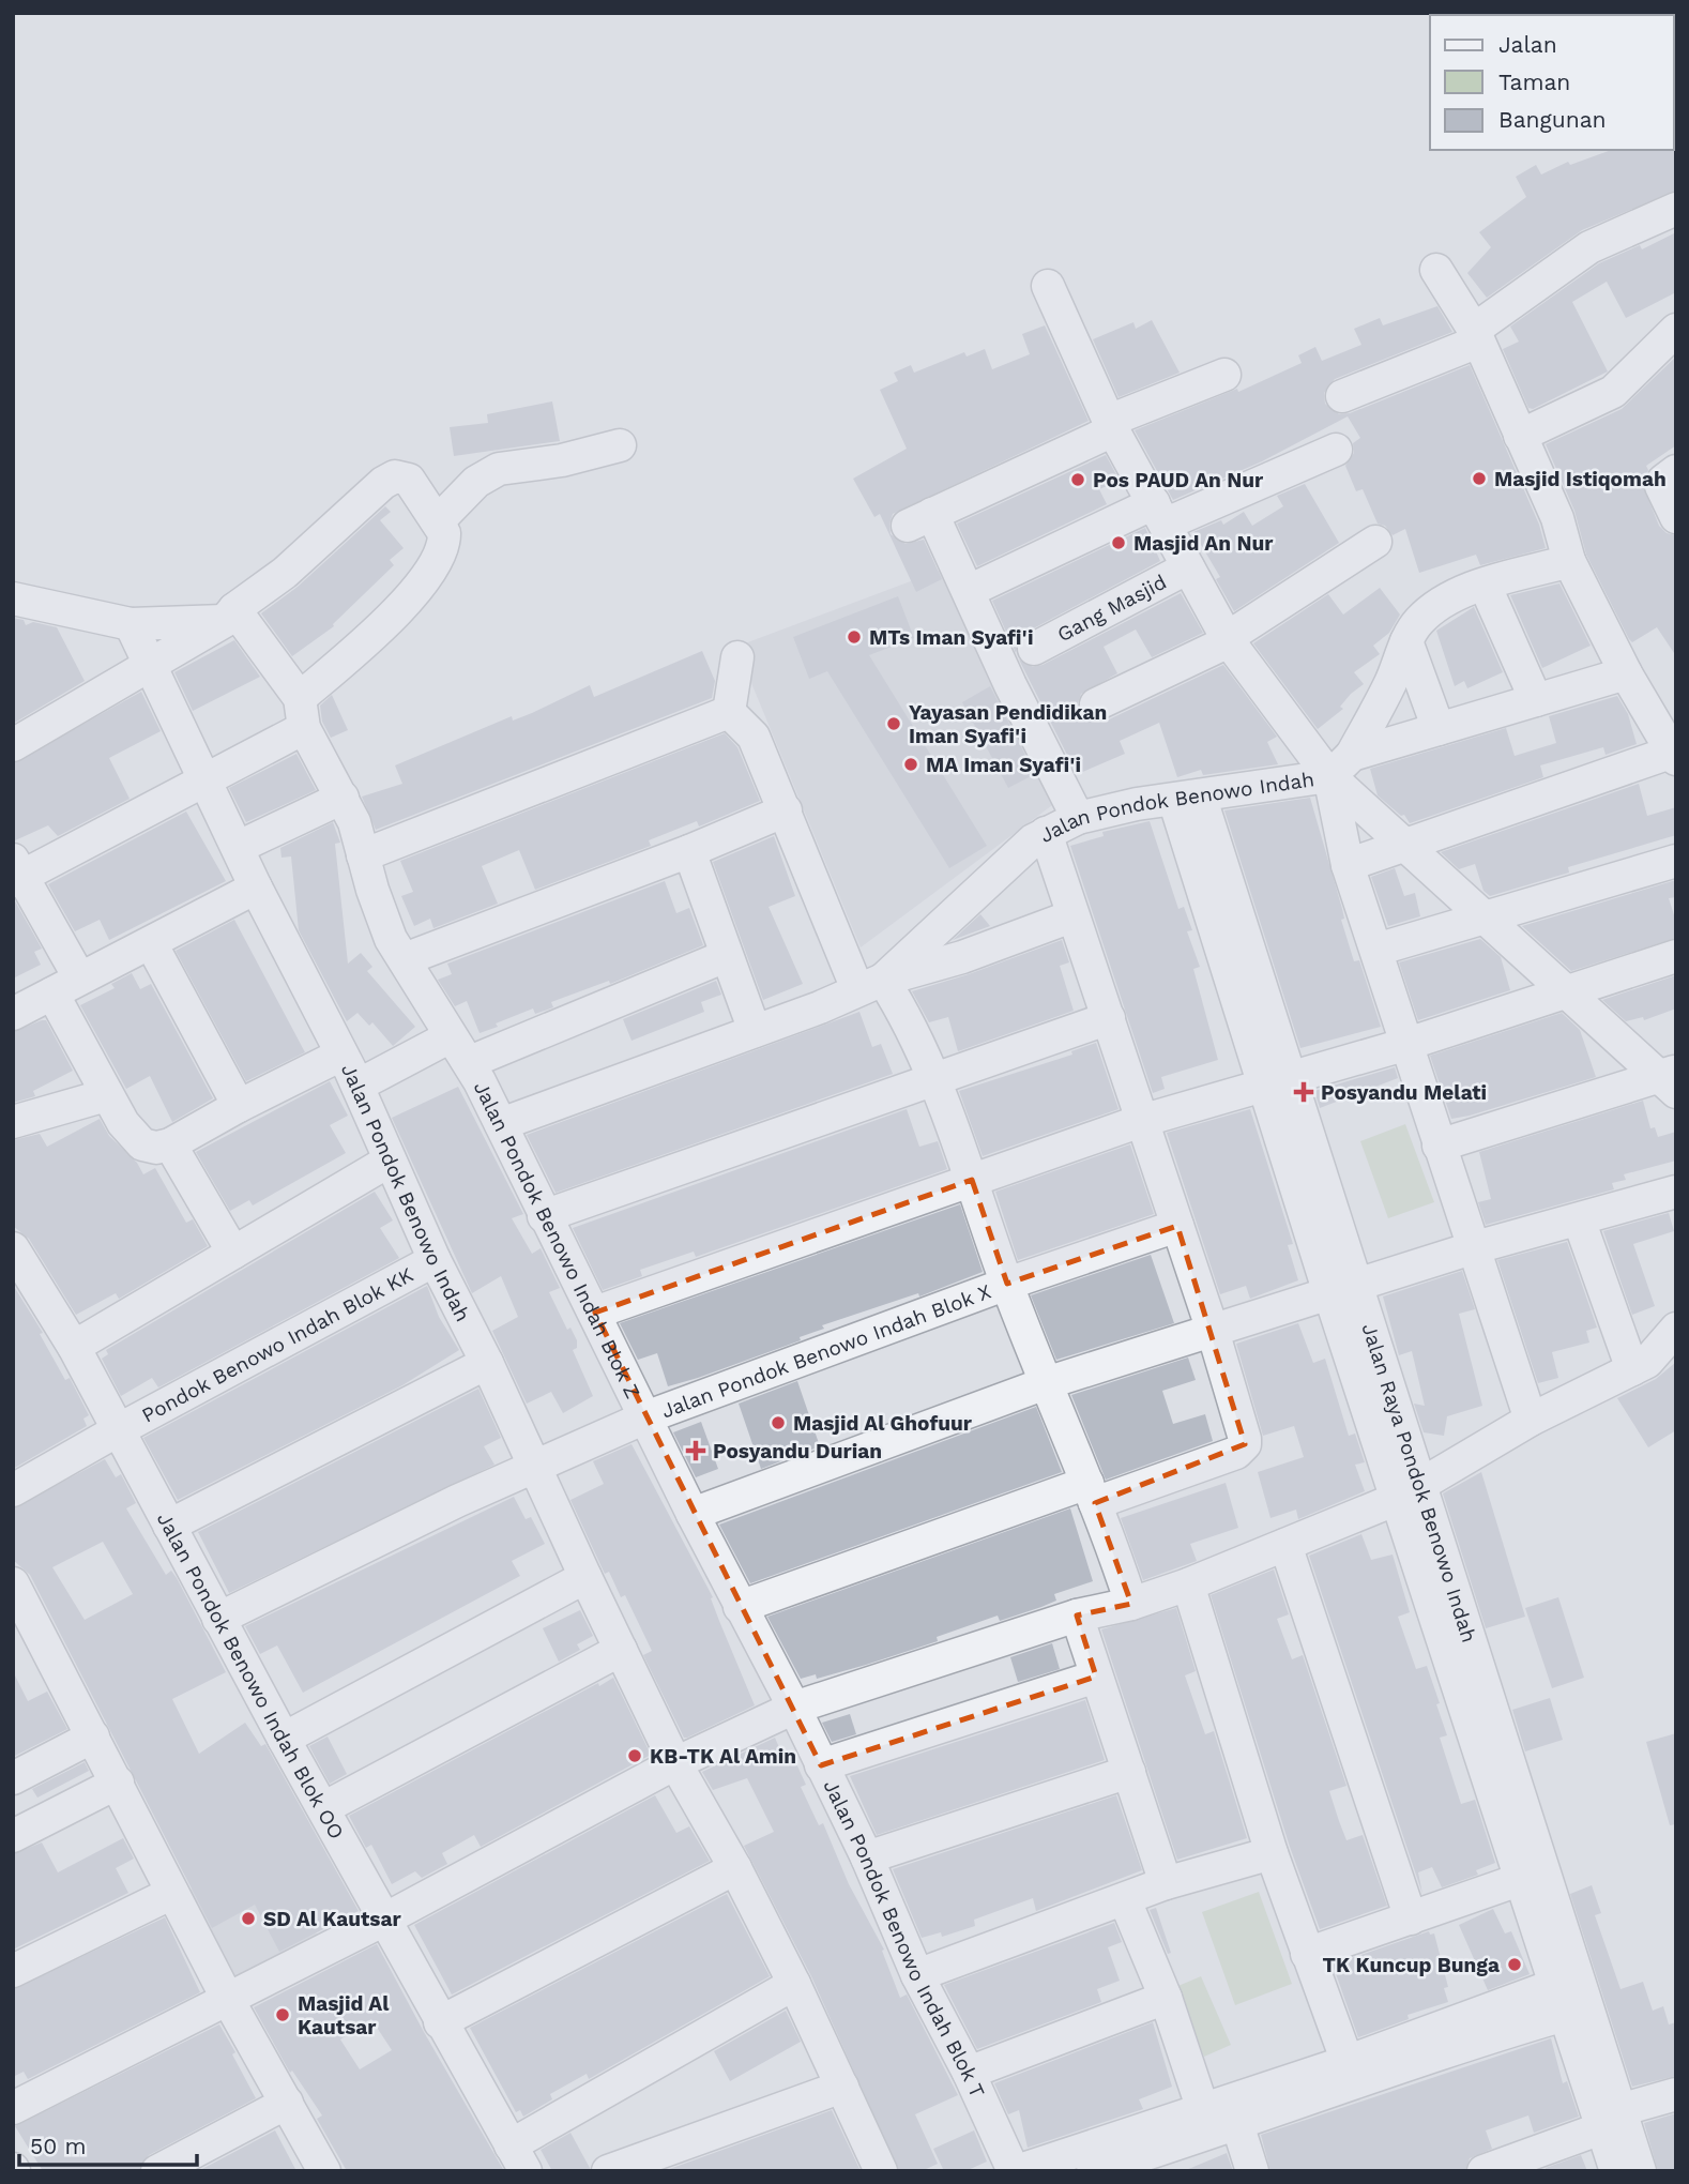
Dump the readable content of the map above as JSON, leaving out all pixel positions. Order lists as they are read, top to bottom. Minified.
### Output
{"streets":{"street":["Gang Masjid","Jalan Pondok Benowo Indah","Jalan Pondok Benowo Indah Blok Z","Pondok Benowo Indah Blok KK","Jalan Pondok Benowo Indah Blok X","Jalan Raya Pondok Benowo Indah","Jalan Pondok Benowo Indah Blok OO","Jalan Pondok Benowo Indah Blok T"]},"crossings":[["Jalan Pondok Benowo Indah","Pondok Benowo Indah Blok KK"],["Jalan Pondok Benowo Indah","Jalan Pondok Benowo Indah Blok X"],["Jalan Pondok Benowo Indah","Jalan Raya Pondok Benowo Indah"],["Jalan Pondok Benowo Indah Blok Z","Jalan Pondok Benowo Indah Blok X"],["Jalan Pondok Benowo Indah Blok Z","Jalan Pondok Benowo Indah Blok T"],["Pondok Benowo Indah Blok KK","Jalan Pondok Benowo Indah Blok OO"],["Jalan Pondok Benowo Indah Blok X","Jalan Pondok Benowo Indah Blok OO"]],"places":{"other":["Masjid Istiqomah","Pos PAUD An Nur","Masjid An Nur","MTs Iman Syafi'i","Yayasan Pendidikan Iman Syafi'i","MA Iman Syafi'i","Masjid Al Ghofuur","KB-TK Al Amin","SD Al Kautsar","TK Kuncup Bunga","Masjid Al Kautsar"],"health":["Posyandu Melati","Posyandu Durian"]},"legend":["Jalan","Taman","Bangunan"],"scale_bar":"50 m"}
